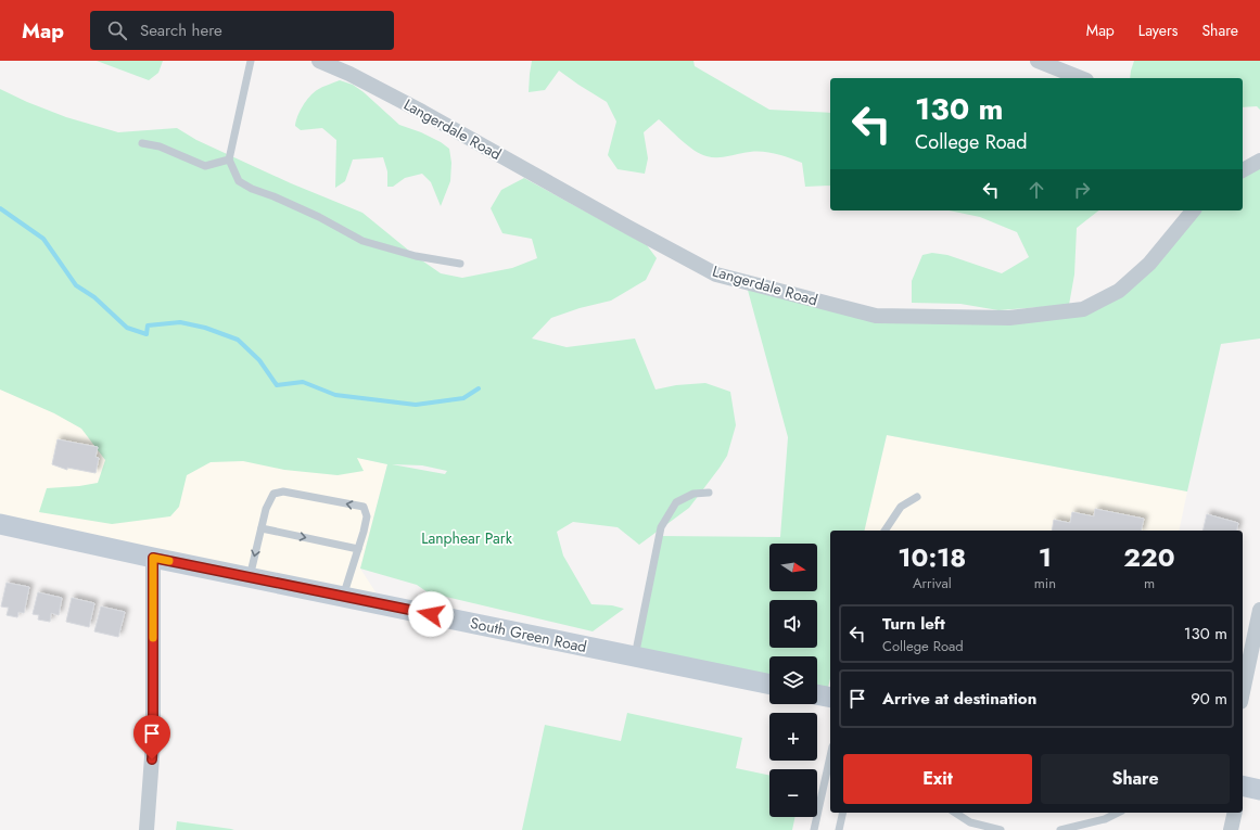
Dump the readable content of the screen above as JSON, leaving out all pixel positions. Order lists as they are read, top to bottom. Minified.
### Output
{"streets":{"main road":["South Green Road"],"street":["Langerdale Road"]},"parks":["Lanphear Park"],"north":"right","page":{"header":"Map","search":"Search here","nav":["Map","Layers","Share"],"turn":["130 m","College Road"],"eta":["10:18","Arrival","1","min","220","m"],"map_buttons":["+","−"],"list":[{"name":"Turn left","note":"College Road","value":"130 m"},{"name":"Arrive at destination","value":"90 m"}],"buttons":["Exit","Share"]}}
